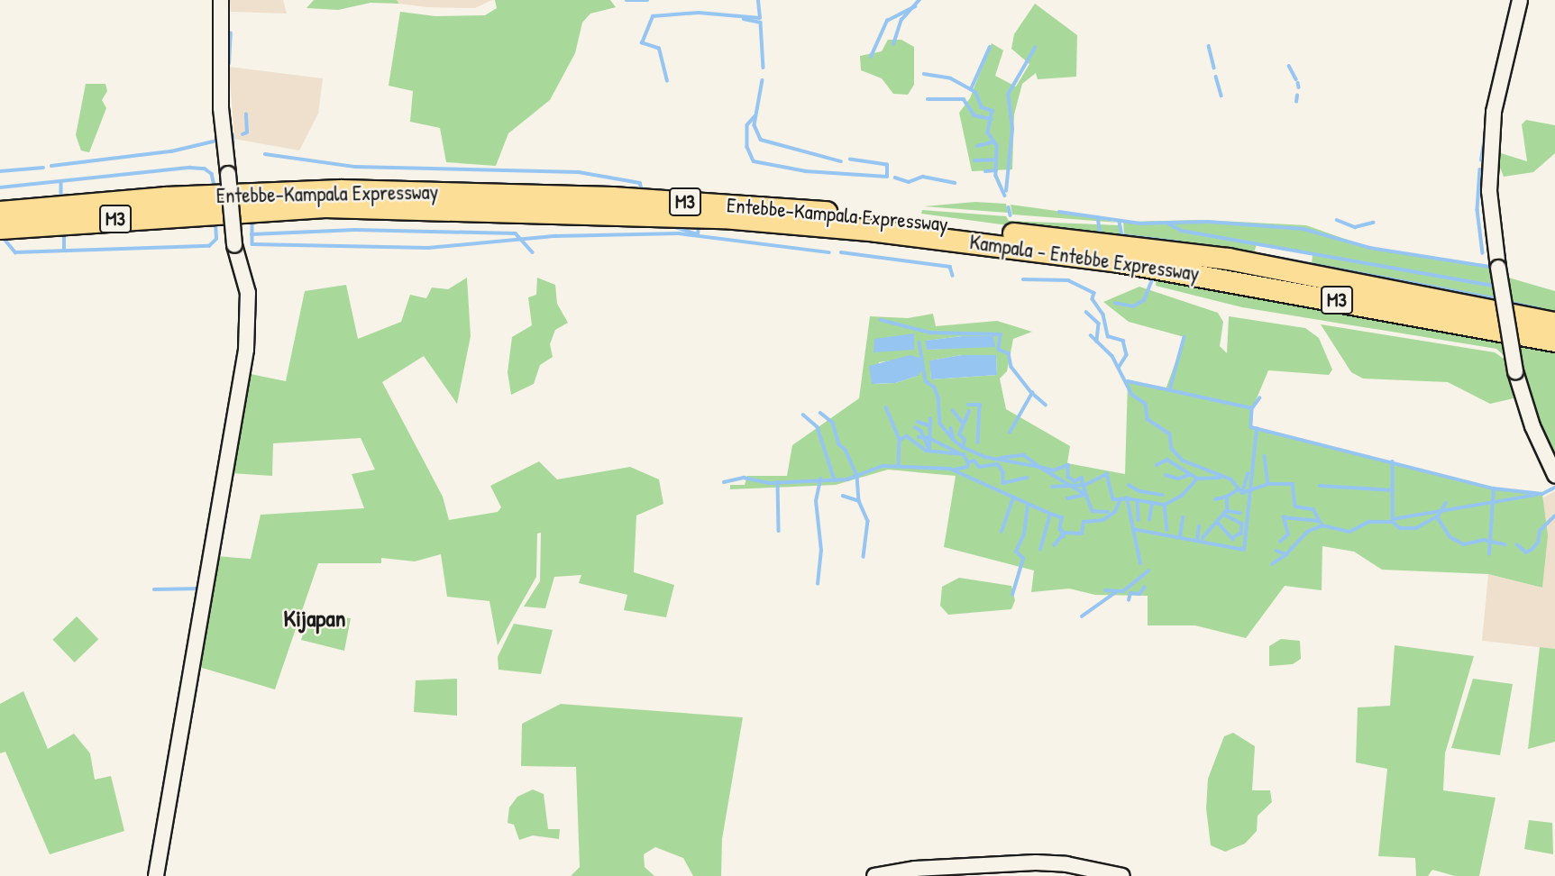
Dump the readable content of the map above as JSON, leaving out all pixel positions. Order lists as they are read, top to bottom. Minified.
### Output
{"streets":{"highway":["Entebbe-Kampala Expressway","M3","Kampala - Entebbe Expressway"]},"crossings":[["Entebbe-Kampala Expressway","Kampala - Entebbe Expressway"]],"districts":["Kijapan"]}
